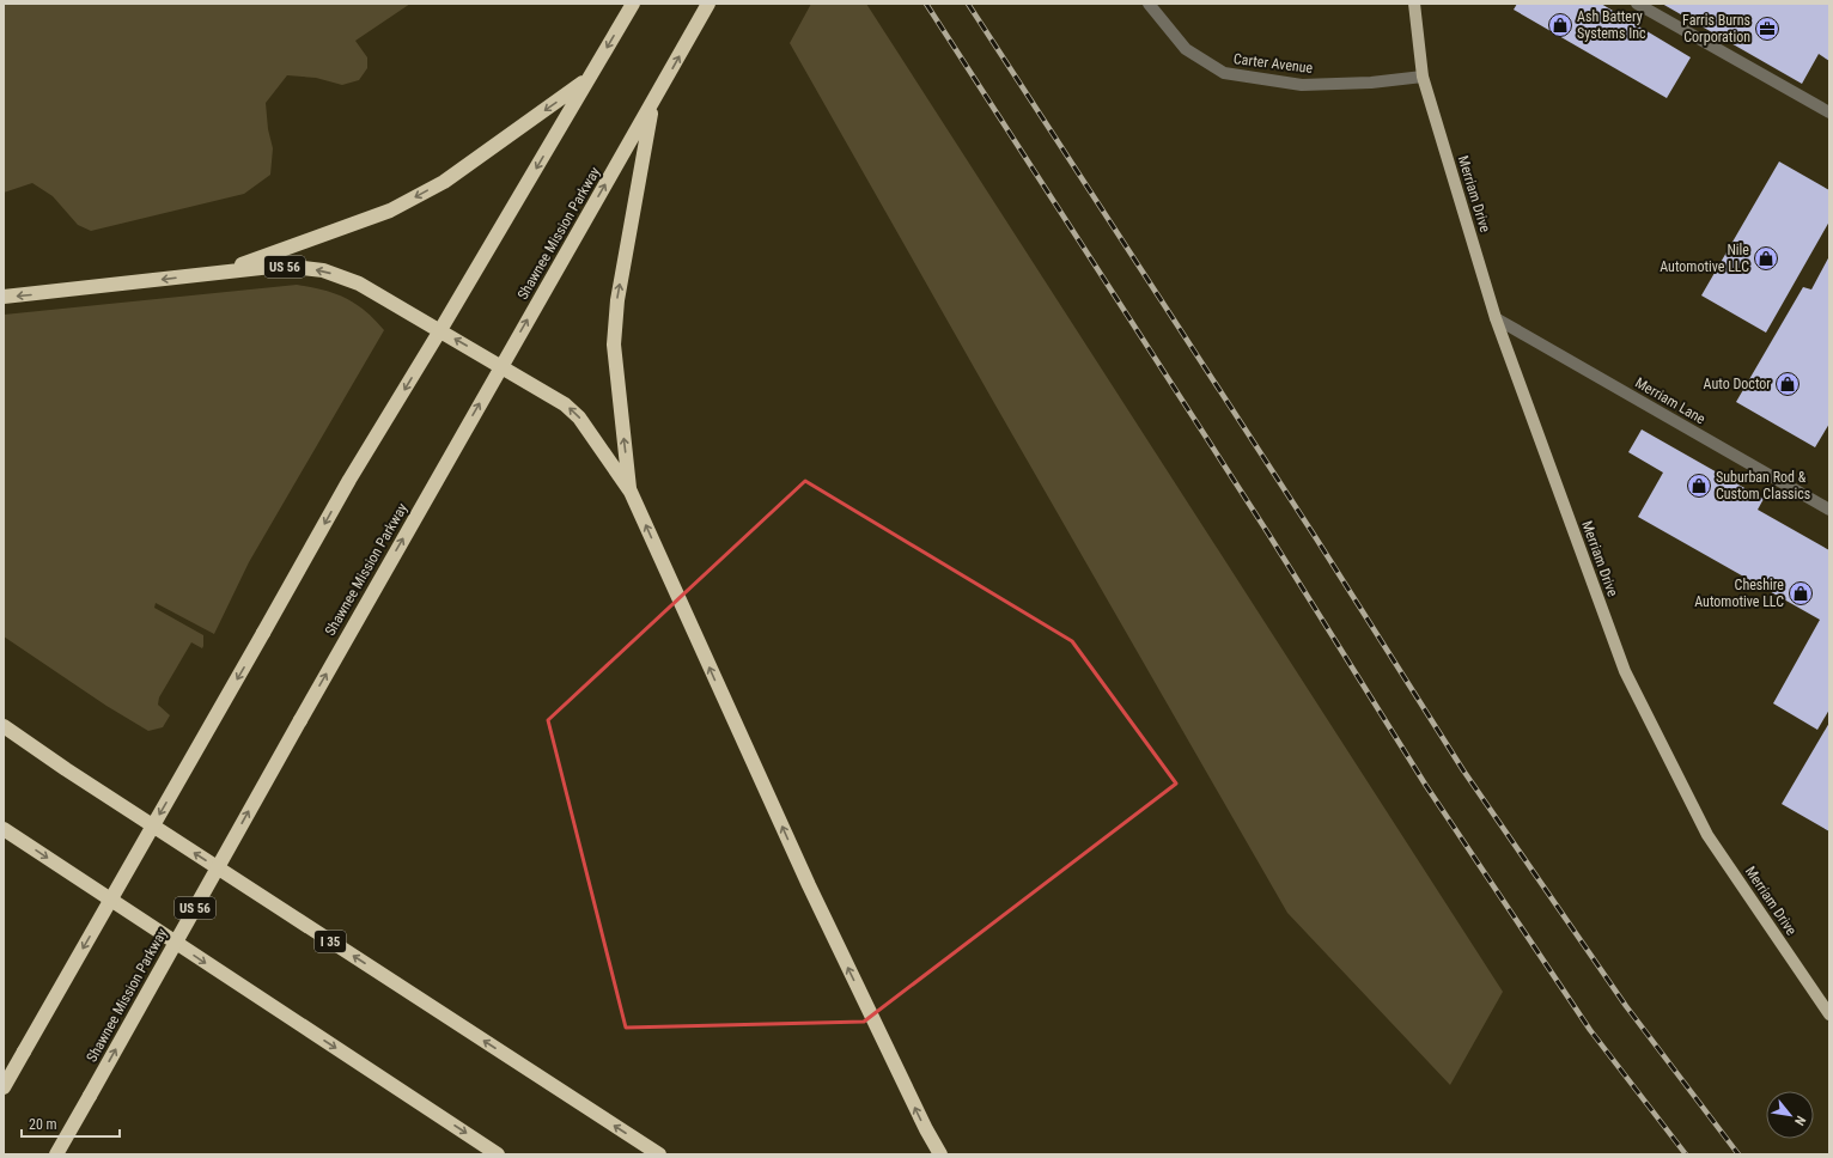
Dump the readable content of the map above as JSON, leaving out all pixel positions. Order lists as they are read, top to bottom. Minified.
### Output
{"streets":{"highway":["Shawnee Mission Parkway","US 56","I 35"],"main road":["Merriam Drive"],"street":["Carter Avenue","Merriam Lane"]},"crossings":[["Carter Avenue","Merriam Drive"],["Merriam Drive","Merriam Lane"],["Shawnee Mission Parkway","US 56"]],"places":{"shop":["Ash Battery Systems Inc","Nile Automotive LLC","Auto Doctor","Suburban Rod & Custom Classics","Cheshire Automotive LLC"],"office":["Farris Burns Corporation"]},"scale_bar":"20 m","north":"bottom right"}
